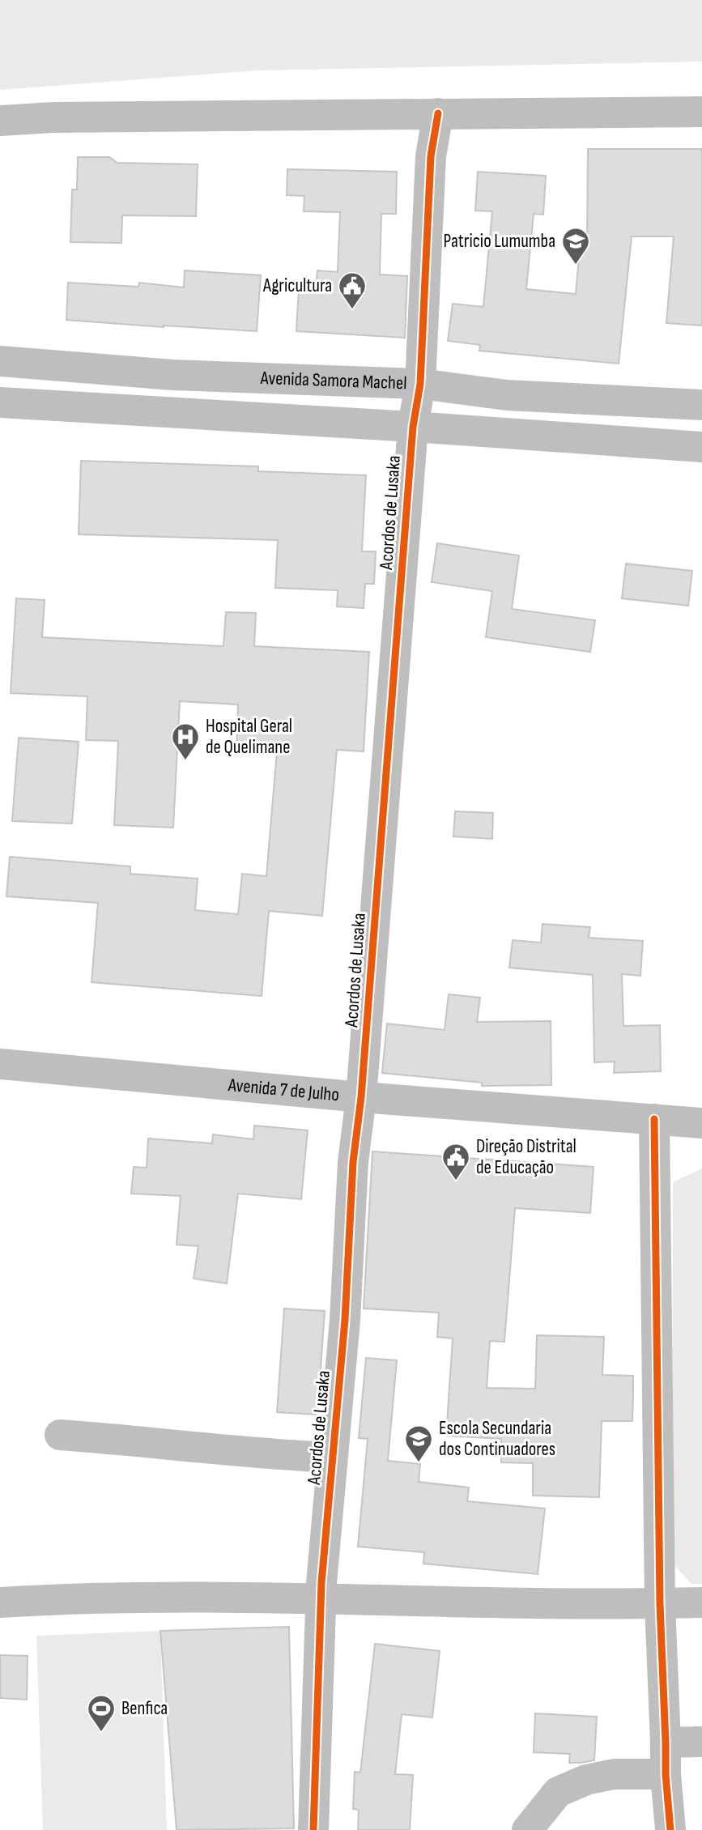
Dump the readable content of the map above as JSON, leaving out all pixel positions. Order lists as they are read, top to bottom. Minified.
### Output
{"streets":{"street":["Avenida Samora Machel","Acordos de Lusaka","Avenida 7 de Julho"]},"crossings":[["Avenida Samora Machel","Acordos de Lusaka"],["Acordos de Lusaka","Avenida 7 de Julho"]],"places":{"school or university":["Patricio Lumumba","Escola Secundaria dos Continuadores"],"public building":["Agricultura","Direção Distrital de Educação"],"hospital":["Hospital Geral de Quelimane"],"sports":["Benfica"]}}
